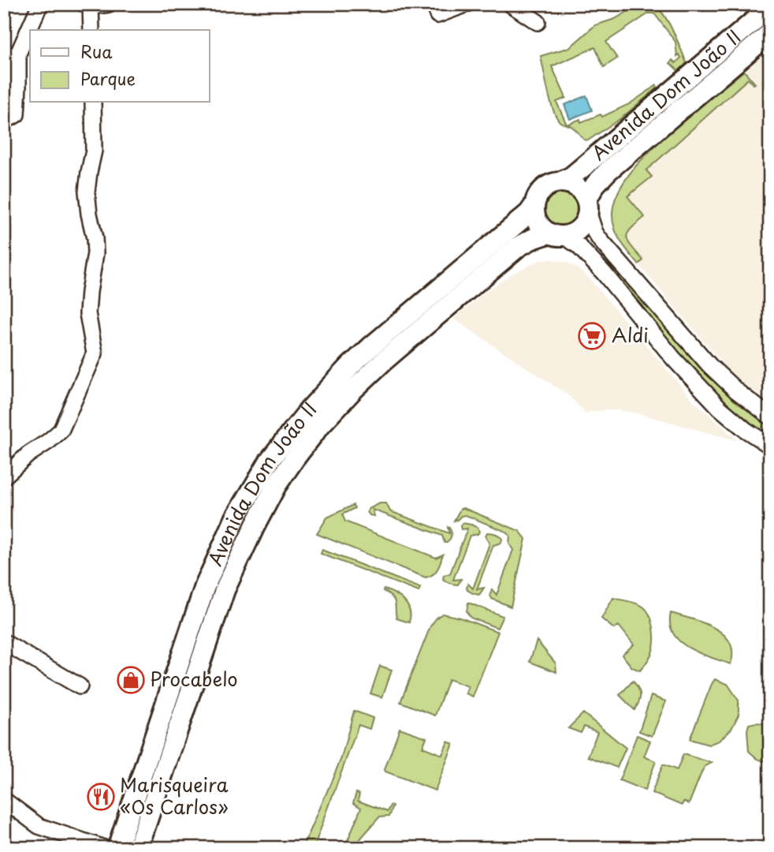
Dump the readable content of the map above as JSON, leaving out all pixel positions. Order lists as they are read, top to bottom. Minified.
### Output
{"streets":{"main road":["Avenida Dom João II"]},"places":{"supermarket":["Aldi"],"shop":["Procabelo"],"restaurant":["Marisqueira «Os Carlos»"]},"legend":["Rua","Parque"]}
